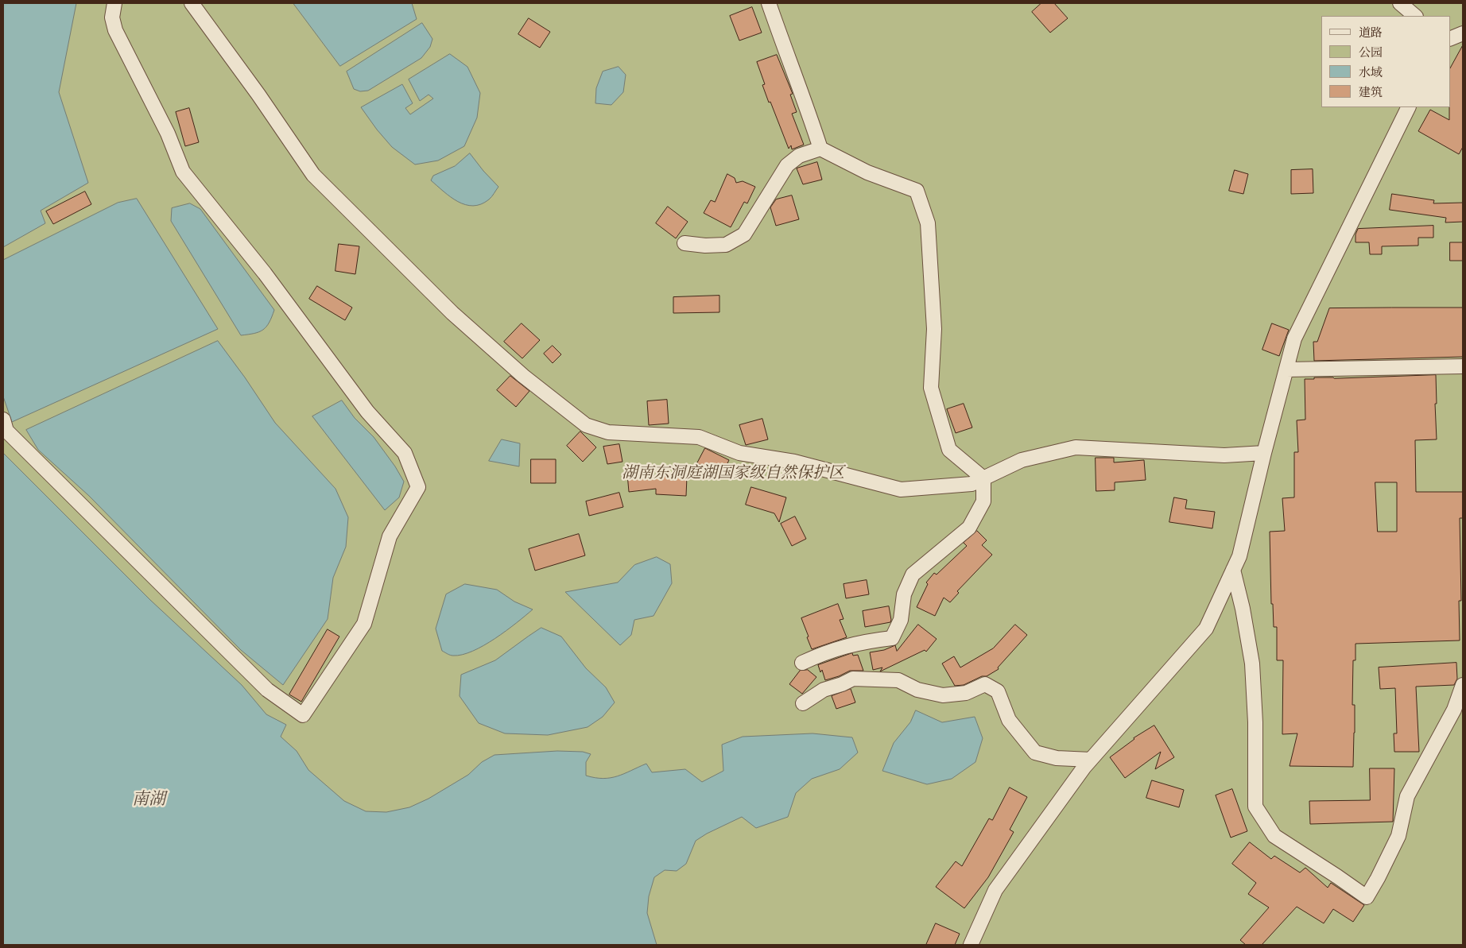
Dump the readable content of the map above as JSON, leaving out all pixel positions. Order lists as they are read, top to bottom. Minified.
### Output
{"water":["南湖"],"parks":["湖南东洞庭湖国家级自然保护区"],"legend":["道路","公园","水域","建筑"]}
